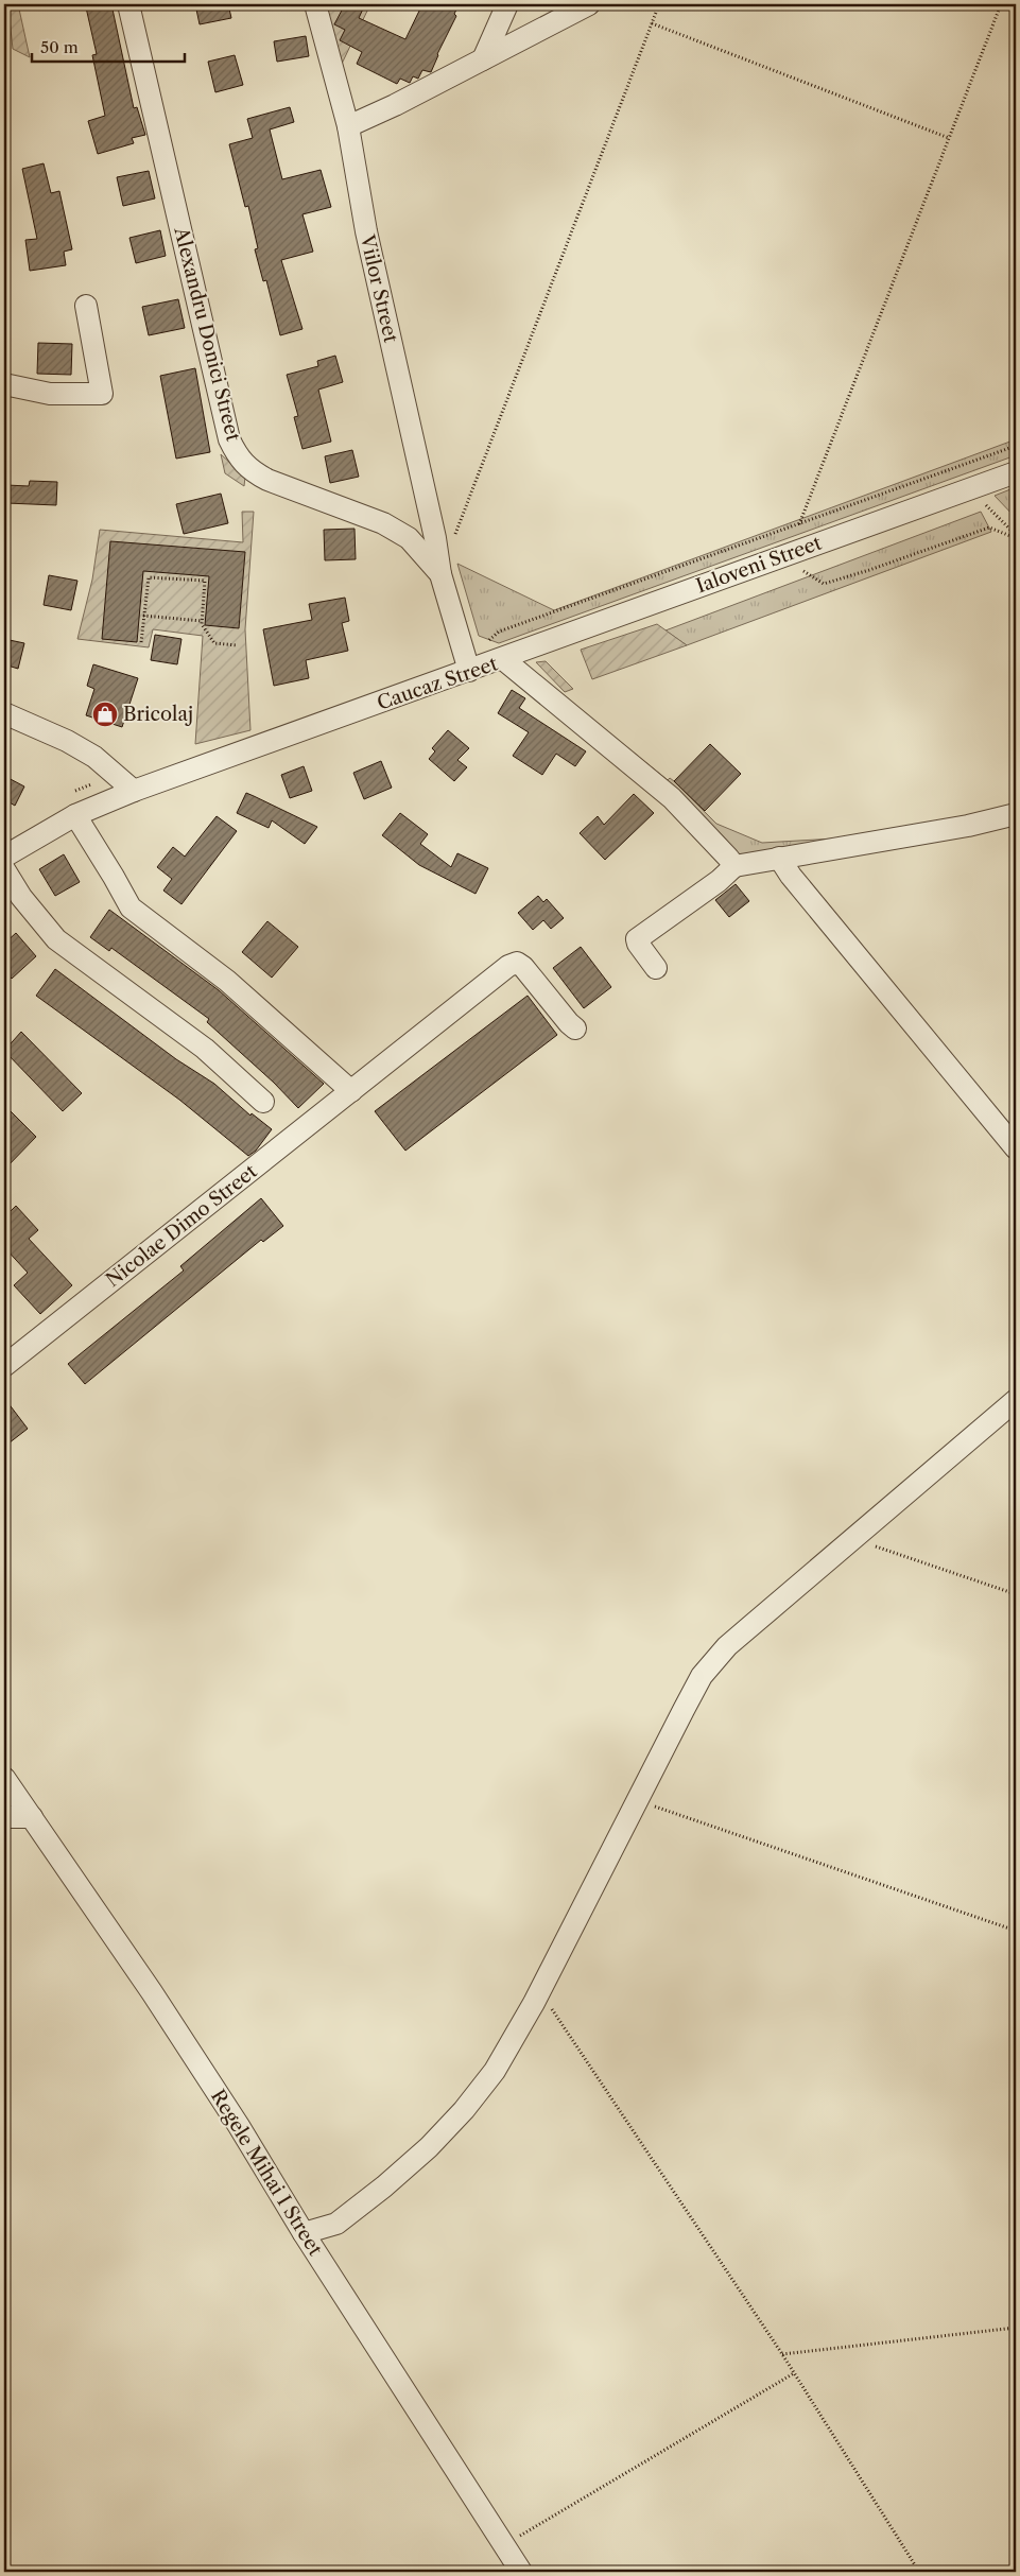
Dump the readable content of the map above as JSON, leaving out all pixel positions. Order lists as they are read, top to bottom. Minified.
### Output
{"streets":{"street":["Viilor Street","Alexandru Donici Street","Ialoveni Street","Caucaz Street","Nicolae Dimo Street","Regele Mihai I Street"]},"crossings":[["Viilor Street","Alexandru Donici Street"],["Alexandru Donici Street","Caucaz Street"],["Ialoveni Street","Caucaz Street"]],"places":{"shop":["Bricolaj"]},"scale_bar":"50 m"}
